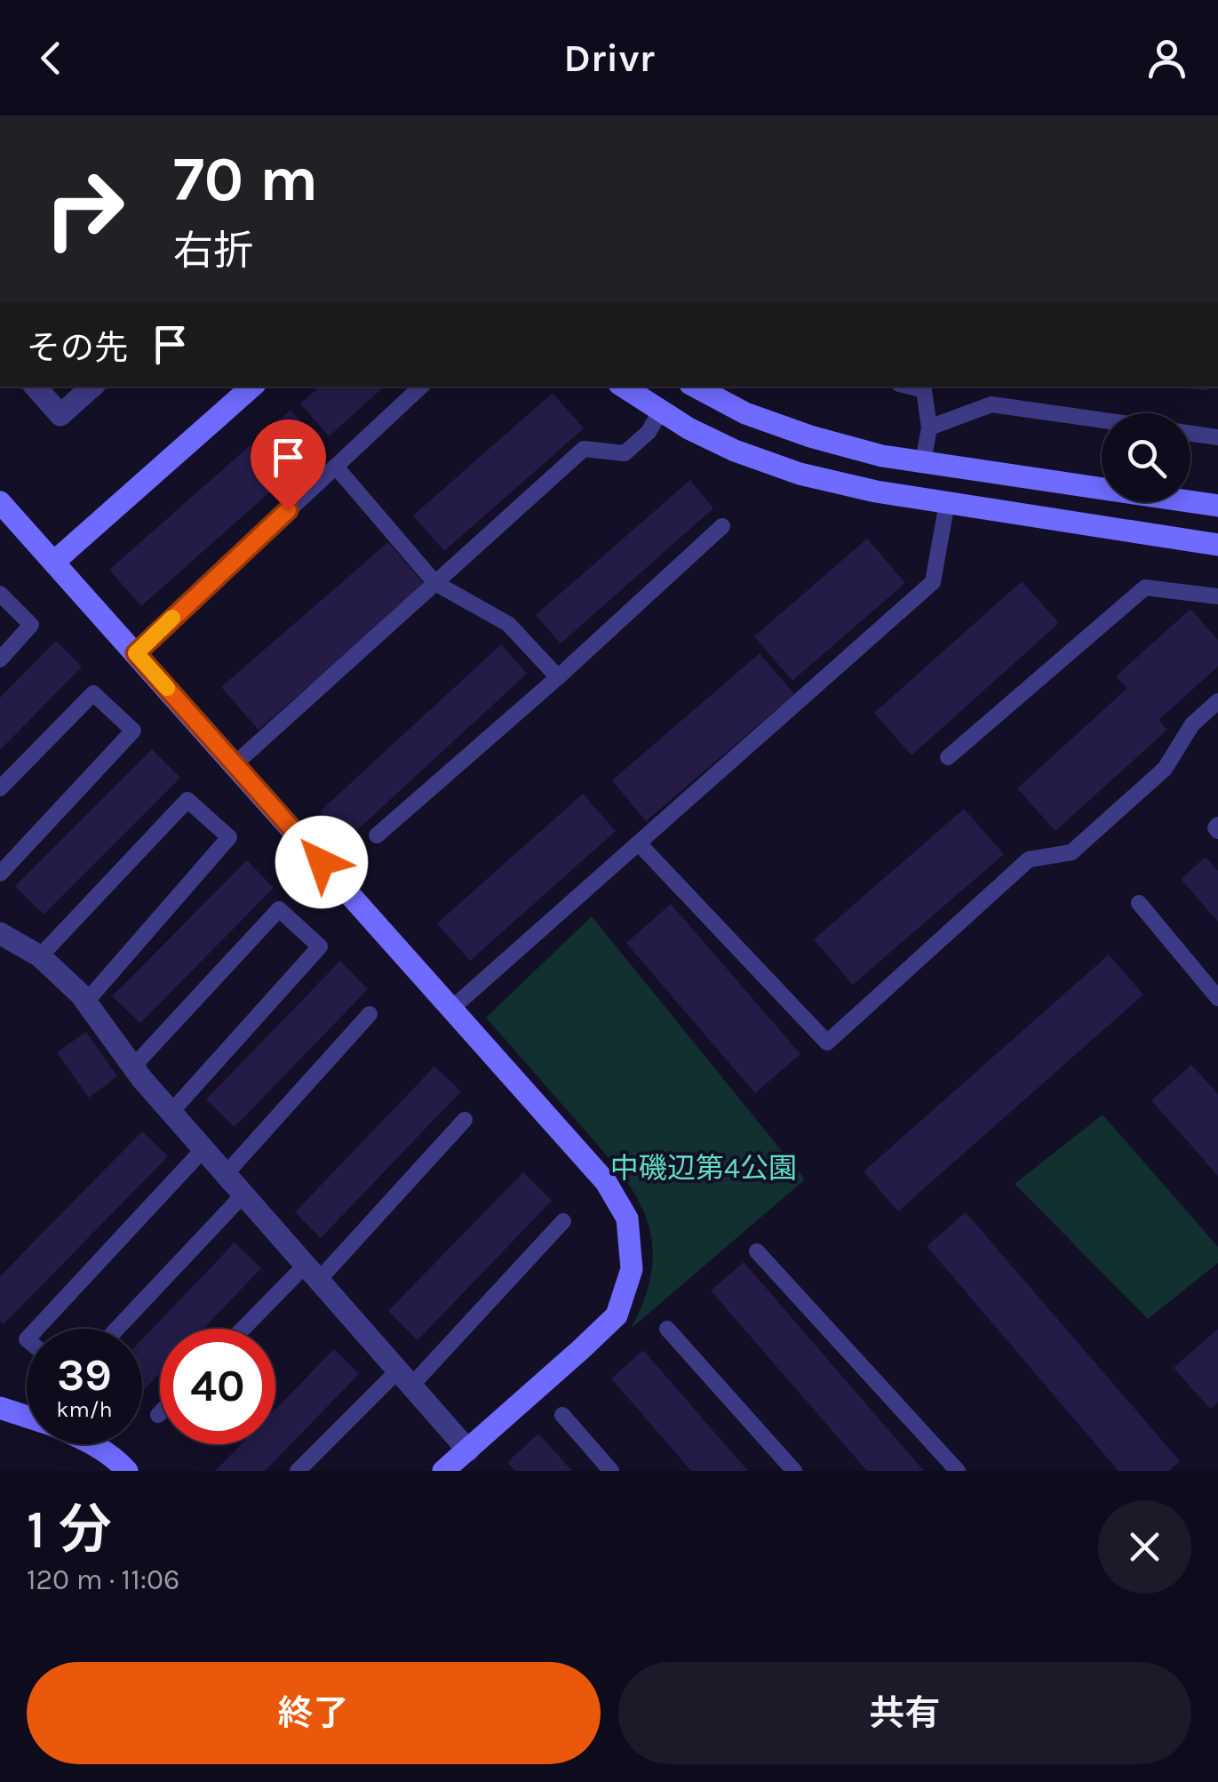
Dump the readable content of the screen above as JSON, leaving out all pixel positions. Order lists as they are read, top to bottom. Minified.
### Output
{"parks":["中磯辺第4公園"],"page":{"header":"Drivr","turn":["70 m","右折"],"then":"その先","speed":"39 km/h","limit":"40","heading":["1 分","120 m · 11:06"],"buttons":["終了","共有"]}}
